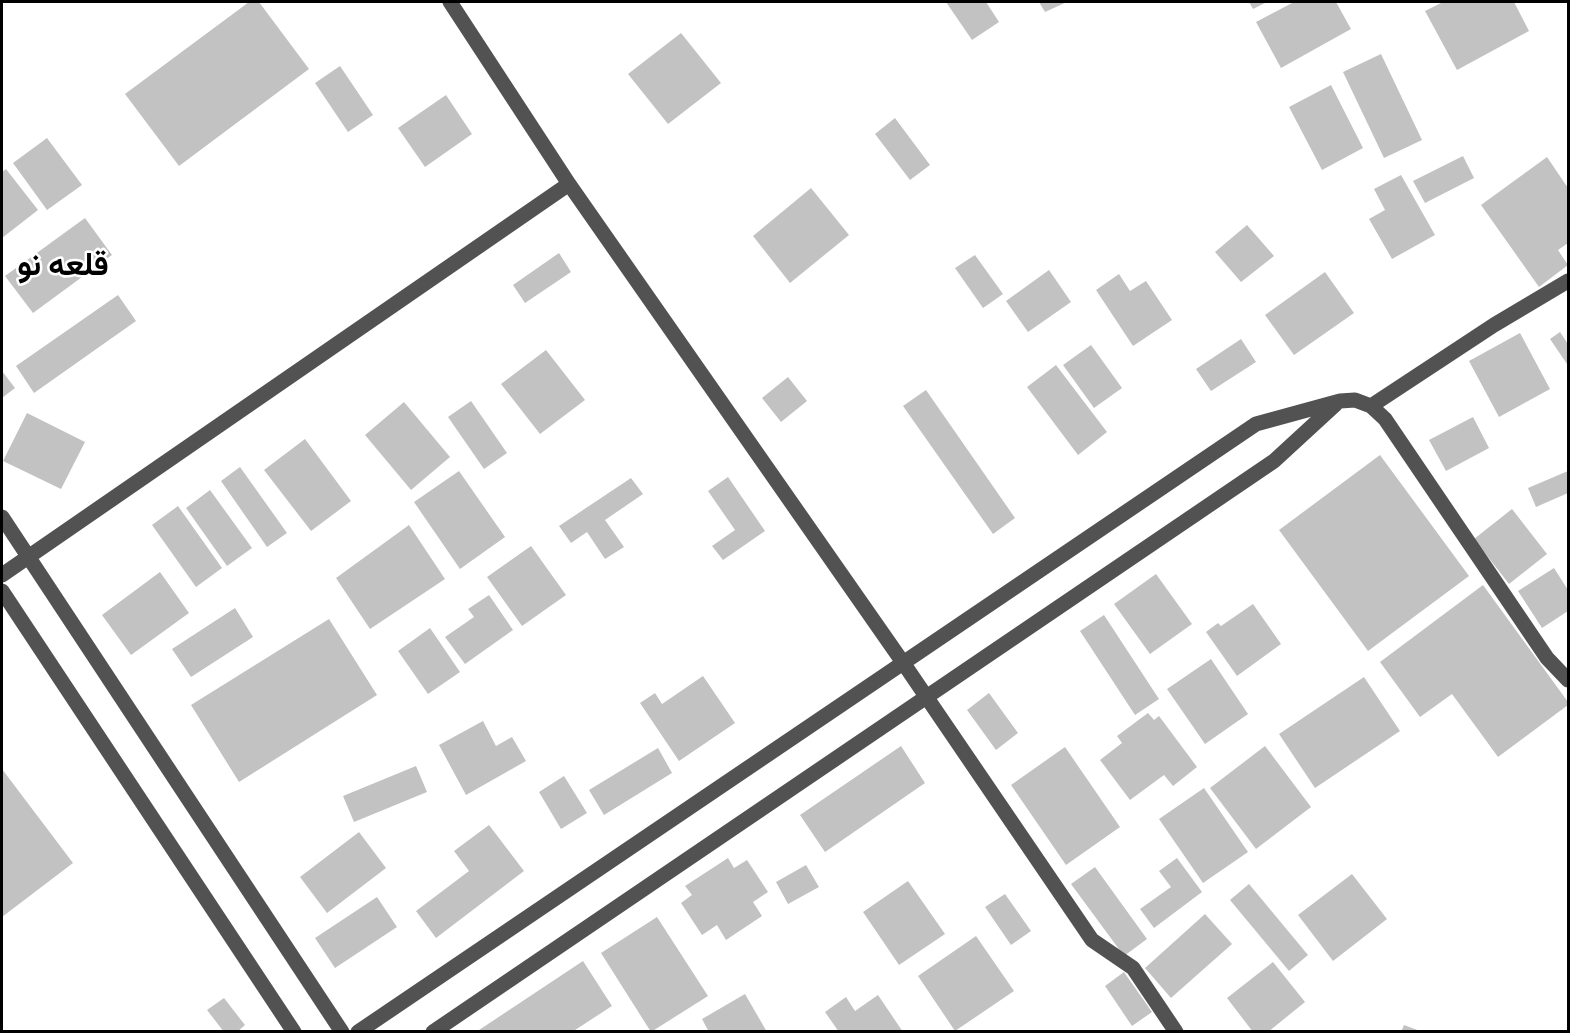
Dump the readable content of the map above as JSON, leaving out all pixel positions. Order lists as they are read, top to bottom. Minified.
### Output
{"districts":["قلعه نو"]}
